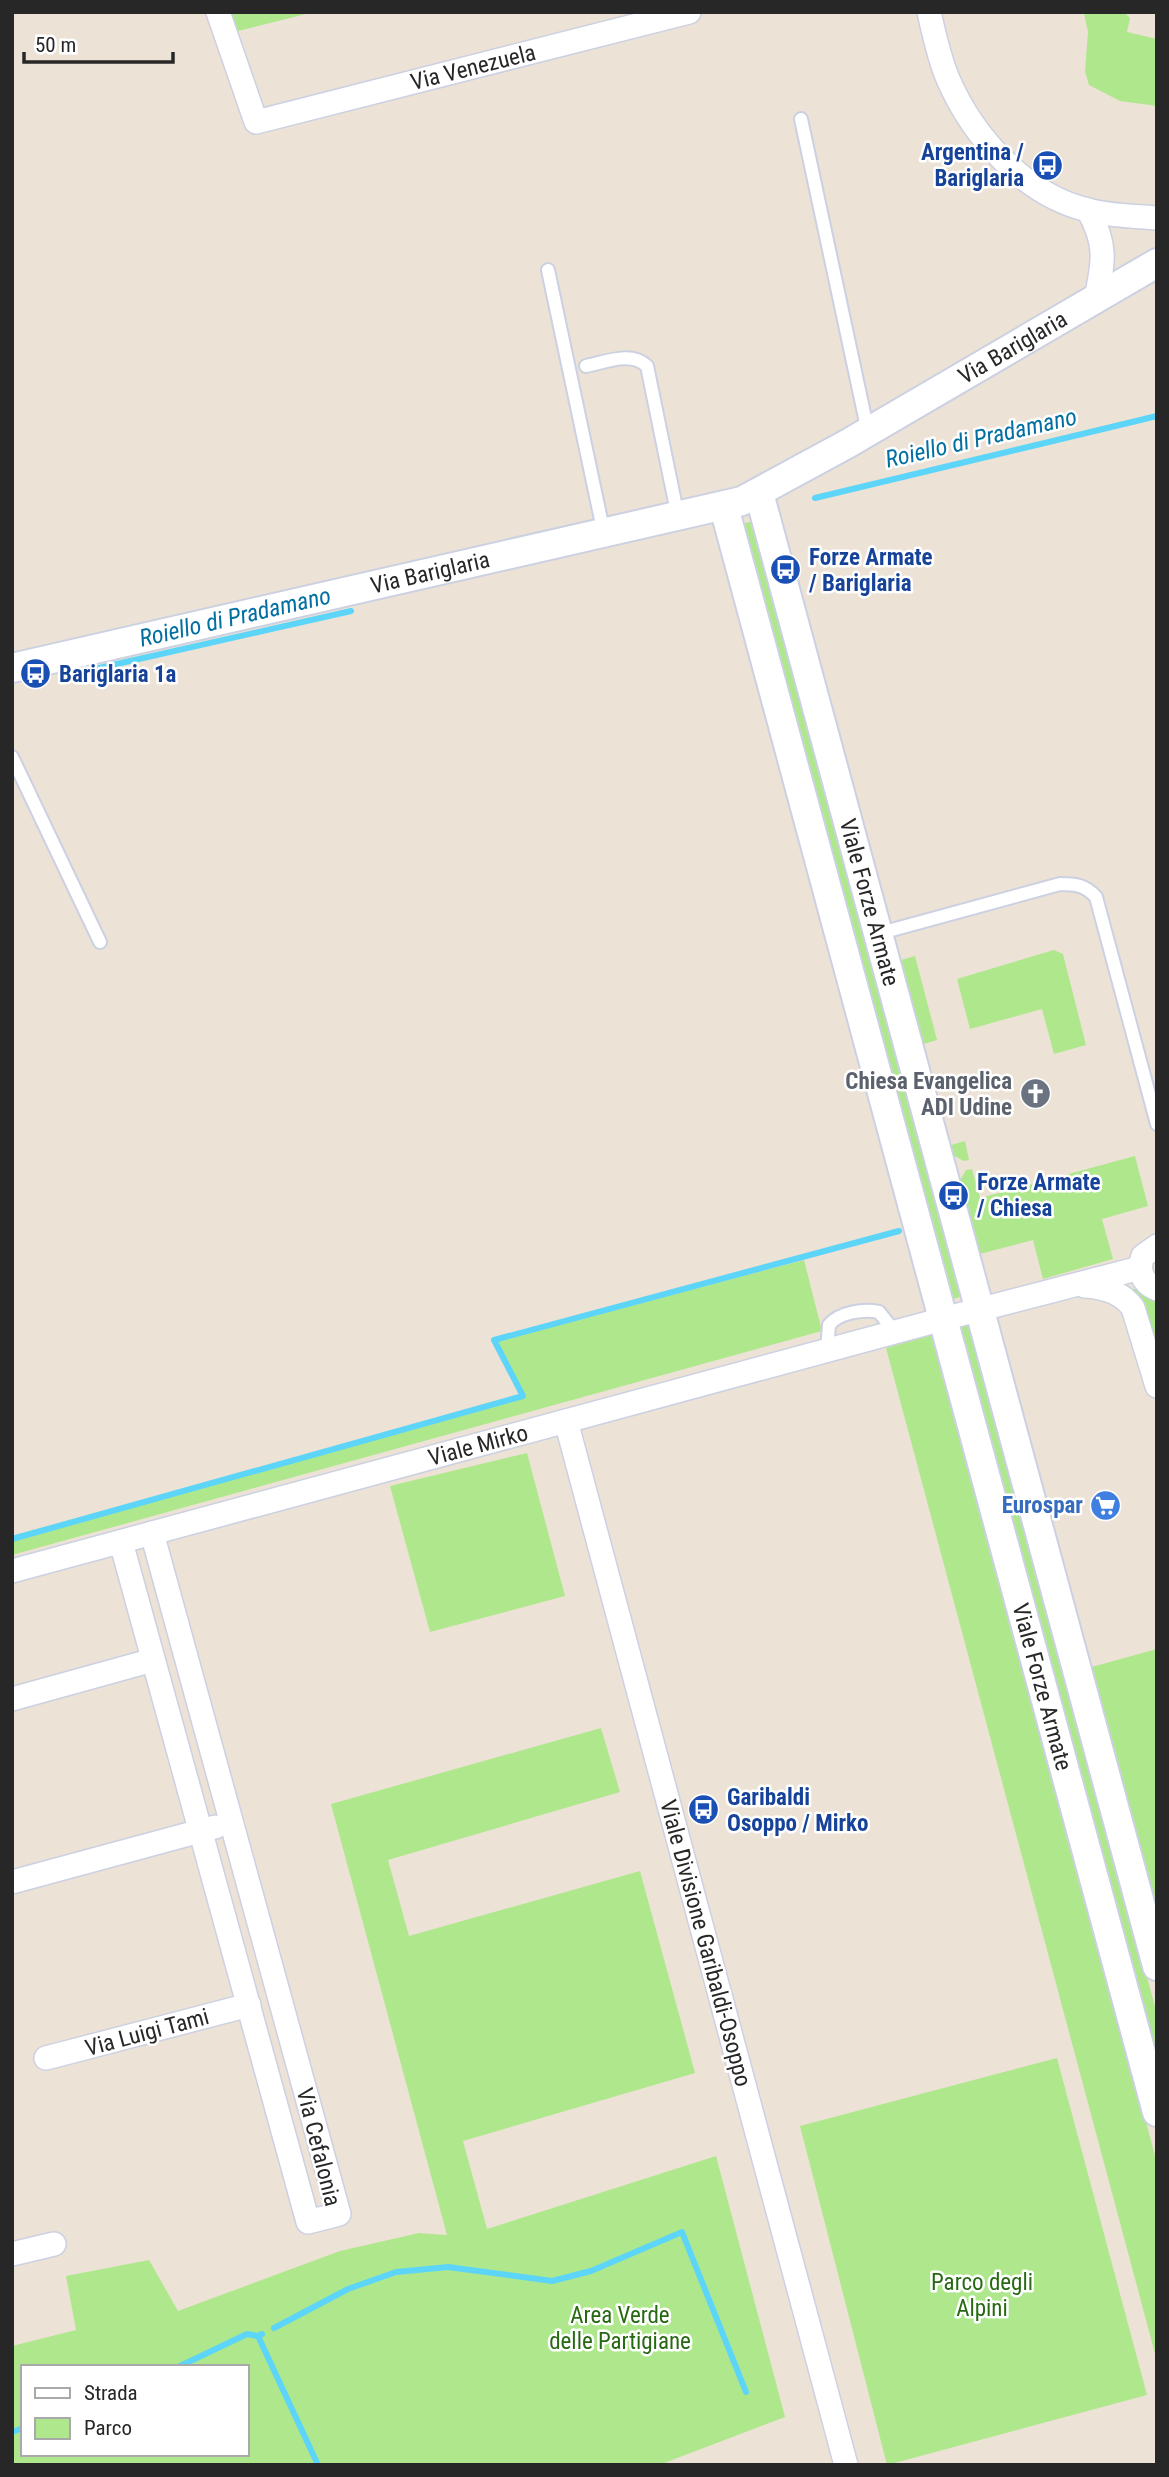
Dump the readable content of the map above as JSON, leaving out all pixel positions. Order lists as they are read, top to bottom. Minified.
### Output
{"streets":{"street":["Via Venezuela","Via Bariglaria","Viale Forze Armate","Viale Mirko","Viale Divisione Garibaldi-Osoppo","Via Luigi Tami","Via Cefalonia"]},"crossings":[["Via Bariglaria","Viale Forze Armate"],["Viale Forze Armate","Viale Mirko"],["Viale Mirko","Viale Divisione Garibaldi-Osoppo"],["Viale Mirko","Via Cefalonia"],["Via Luigi Tami","Via Cefalonia"]],"water":["Roiello di Pradamano"],"parks":["Parco degli Alpini","Area Verde delle Partigiane"],"places":{"bus stop":["Argentina / Bariglaria","Forze Armate / Bariglaria","Bariglaria 1a","Forze Armate / Chiesa","Garibaldi Osoppo / Mirko"],"church":["Chiesa Evangelica ADI Udine"],"supermarket":["Eurospar"]},"legend":["Strada","Parco"],"scale_bar":"50 m"}
